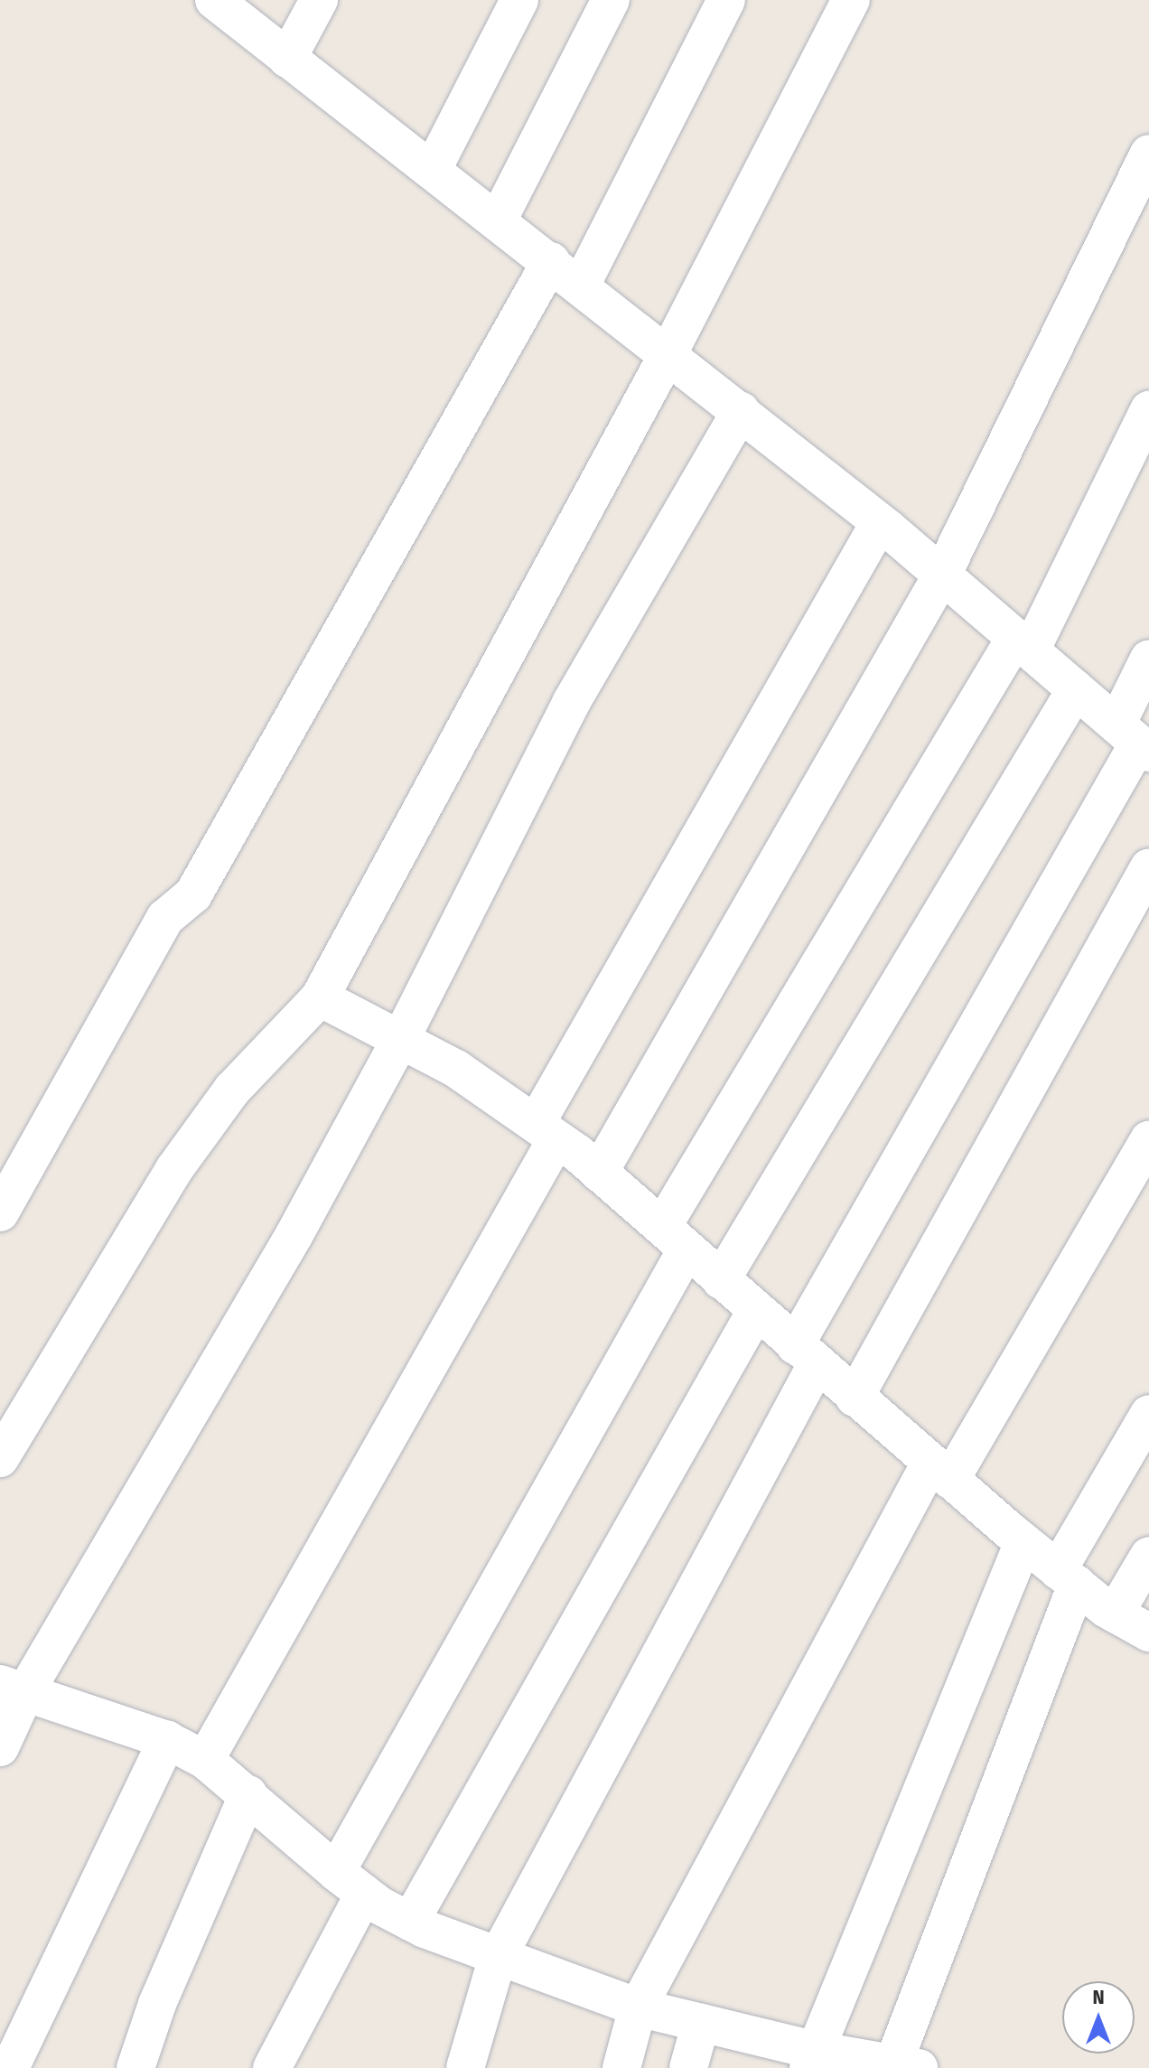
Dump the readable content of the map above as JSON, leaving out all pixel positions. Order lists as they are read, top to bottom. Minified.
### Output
{"north":"top"}
